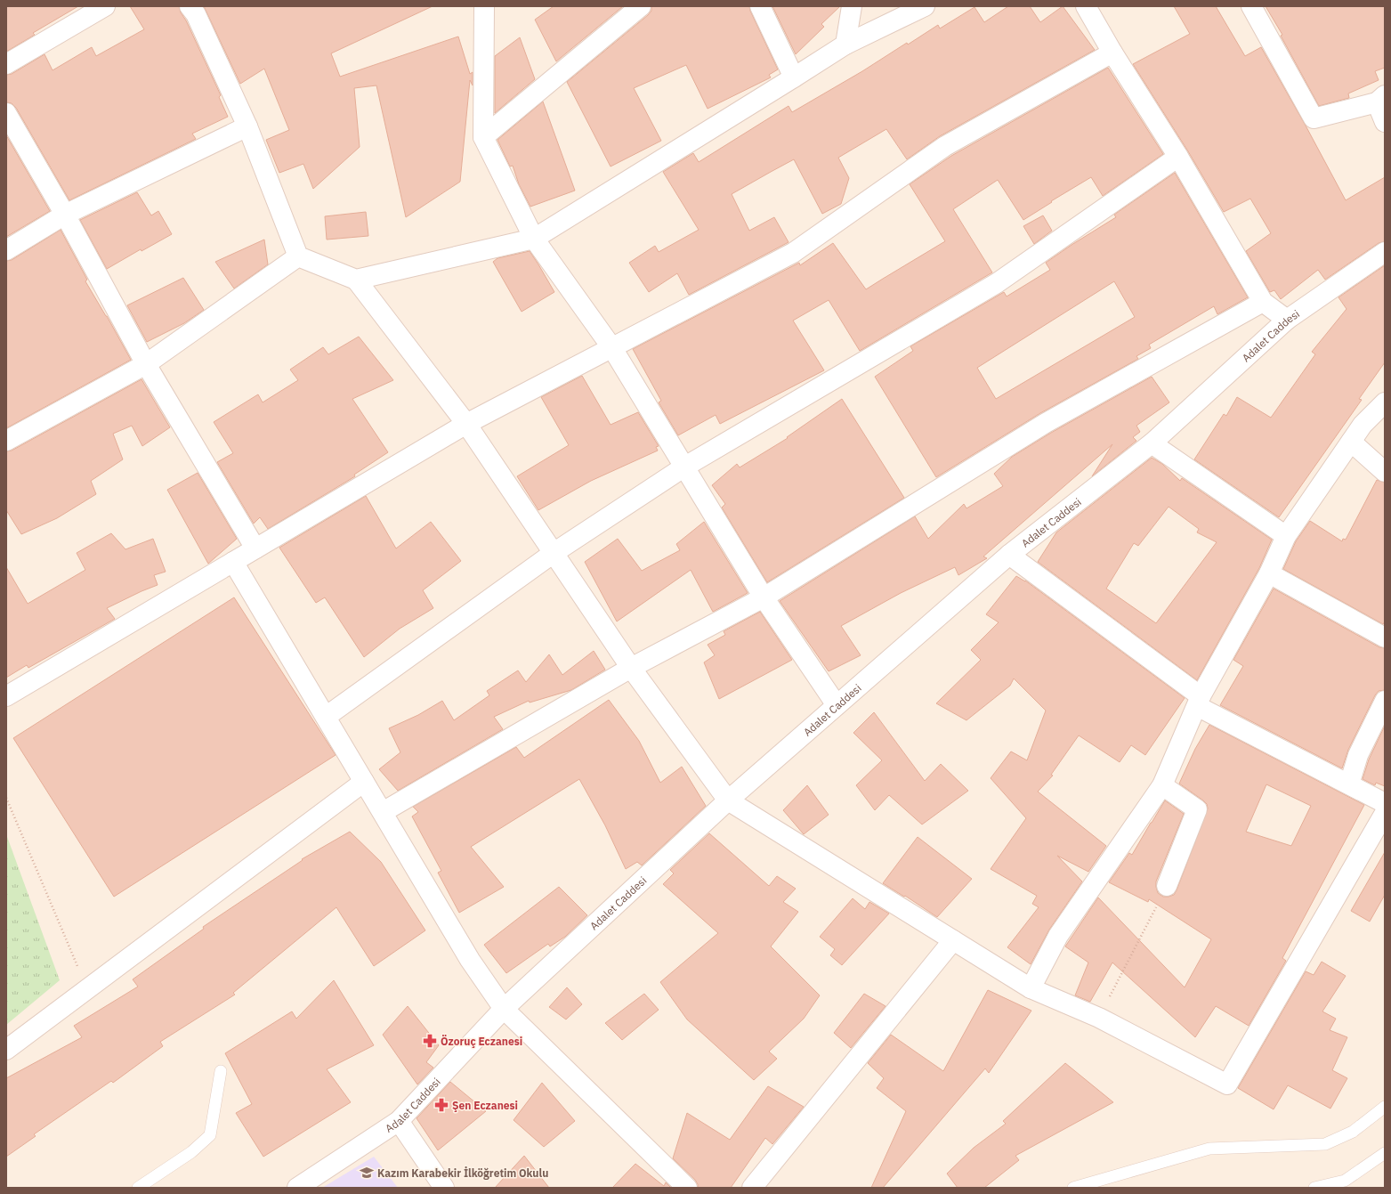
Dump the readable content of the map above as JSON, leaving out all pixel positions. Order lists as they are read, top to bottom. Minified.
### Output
{"streets":{"street":["Adalet Caddesi"]},"places":{"pharmacy":["Özoruç Eczanesi","Şen Eczanesi"],"school or university":["Kazım Karabekir İlköğretim Okulu"]}}
